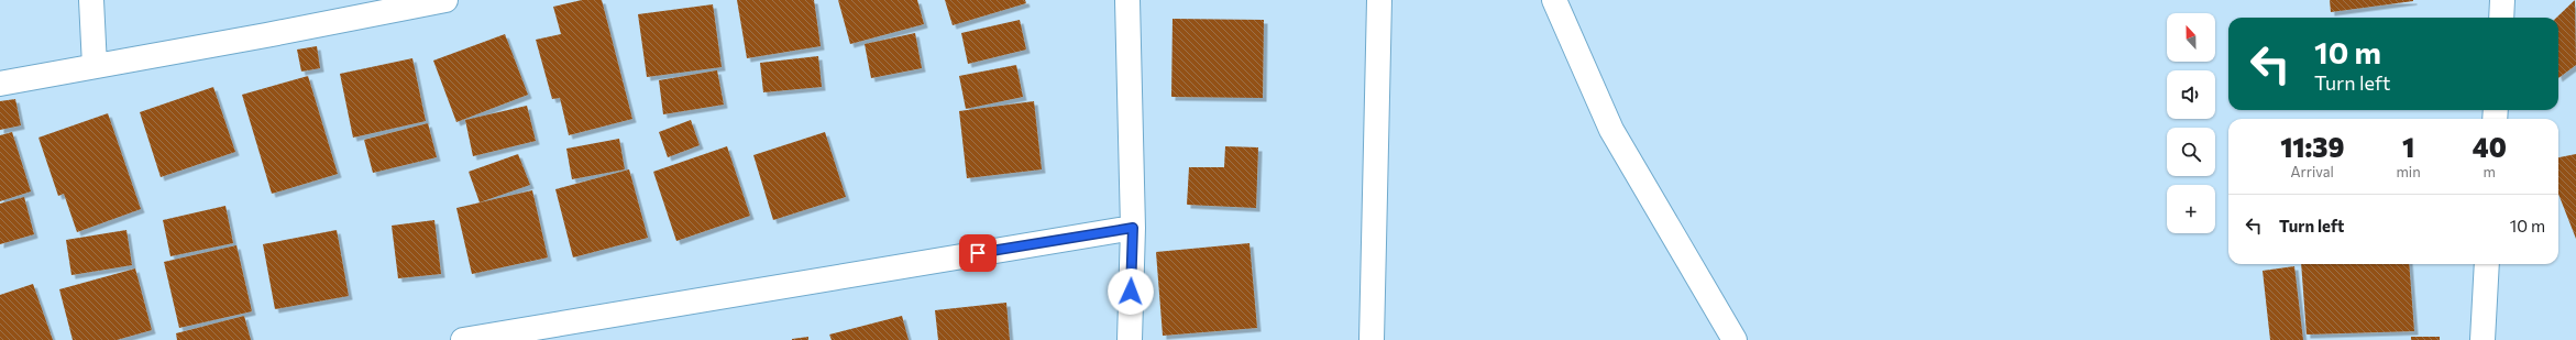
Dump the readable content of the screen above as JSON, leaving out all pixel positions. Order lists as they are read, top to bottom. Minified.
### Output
{"north":"top","page":{"map_buttons":"+","turn":["10 m","Turn left"],"eta":["11:39","Arrival","1","min","40","m"],"list":[{"name":"Turn left","value":"10 m"}]}}
